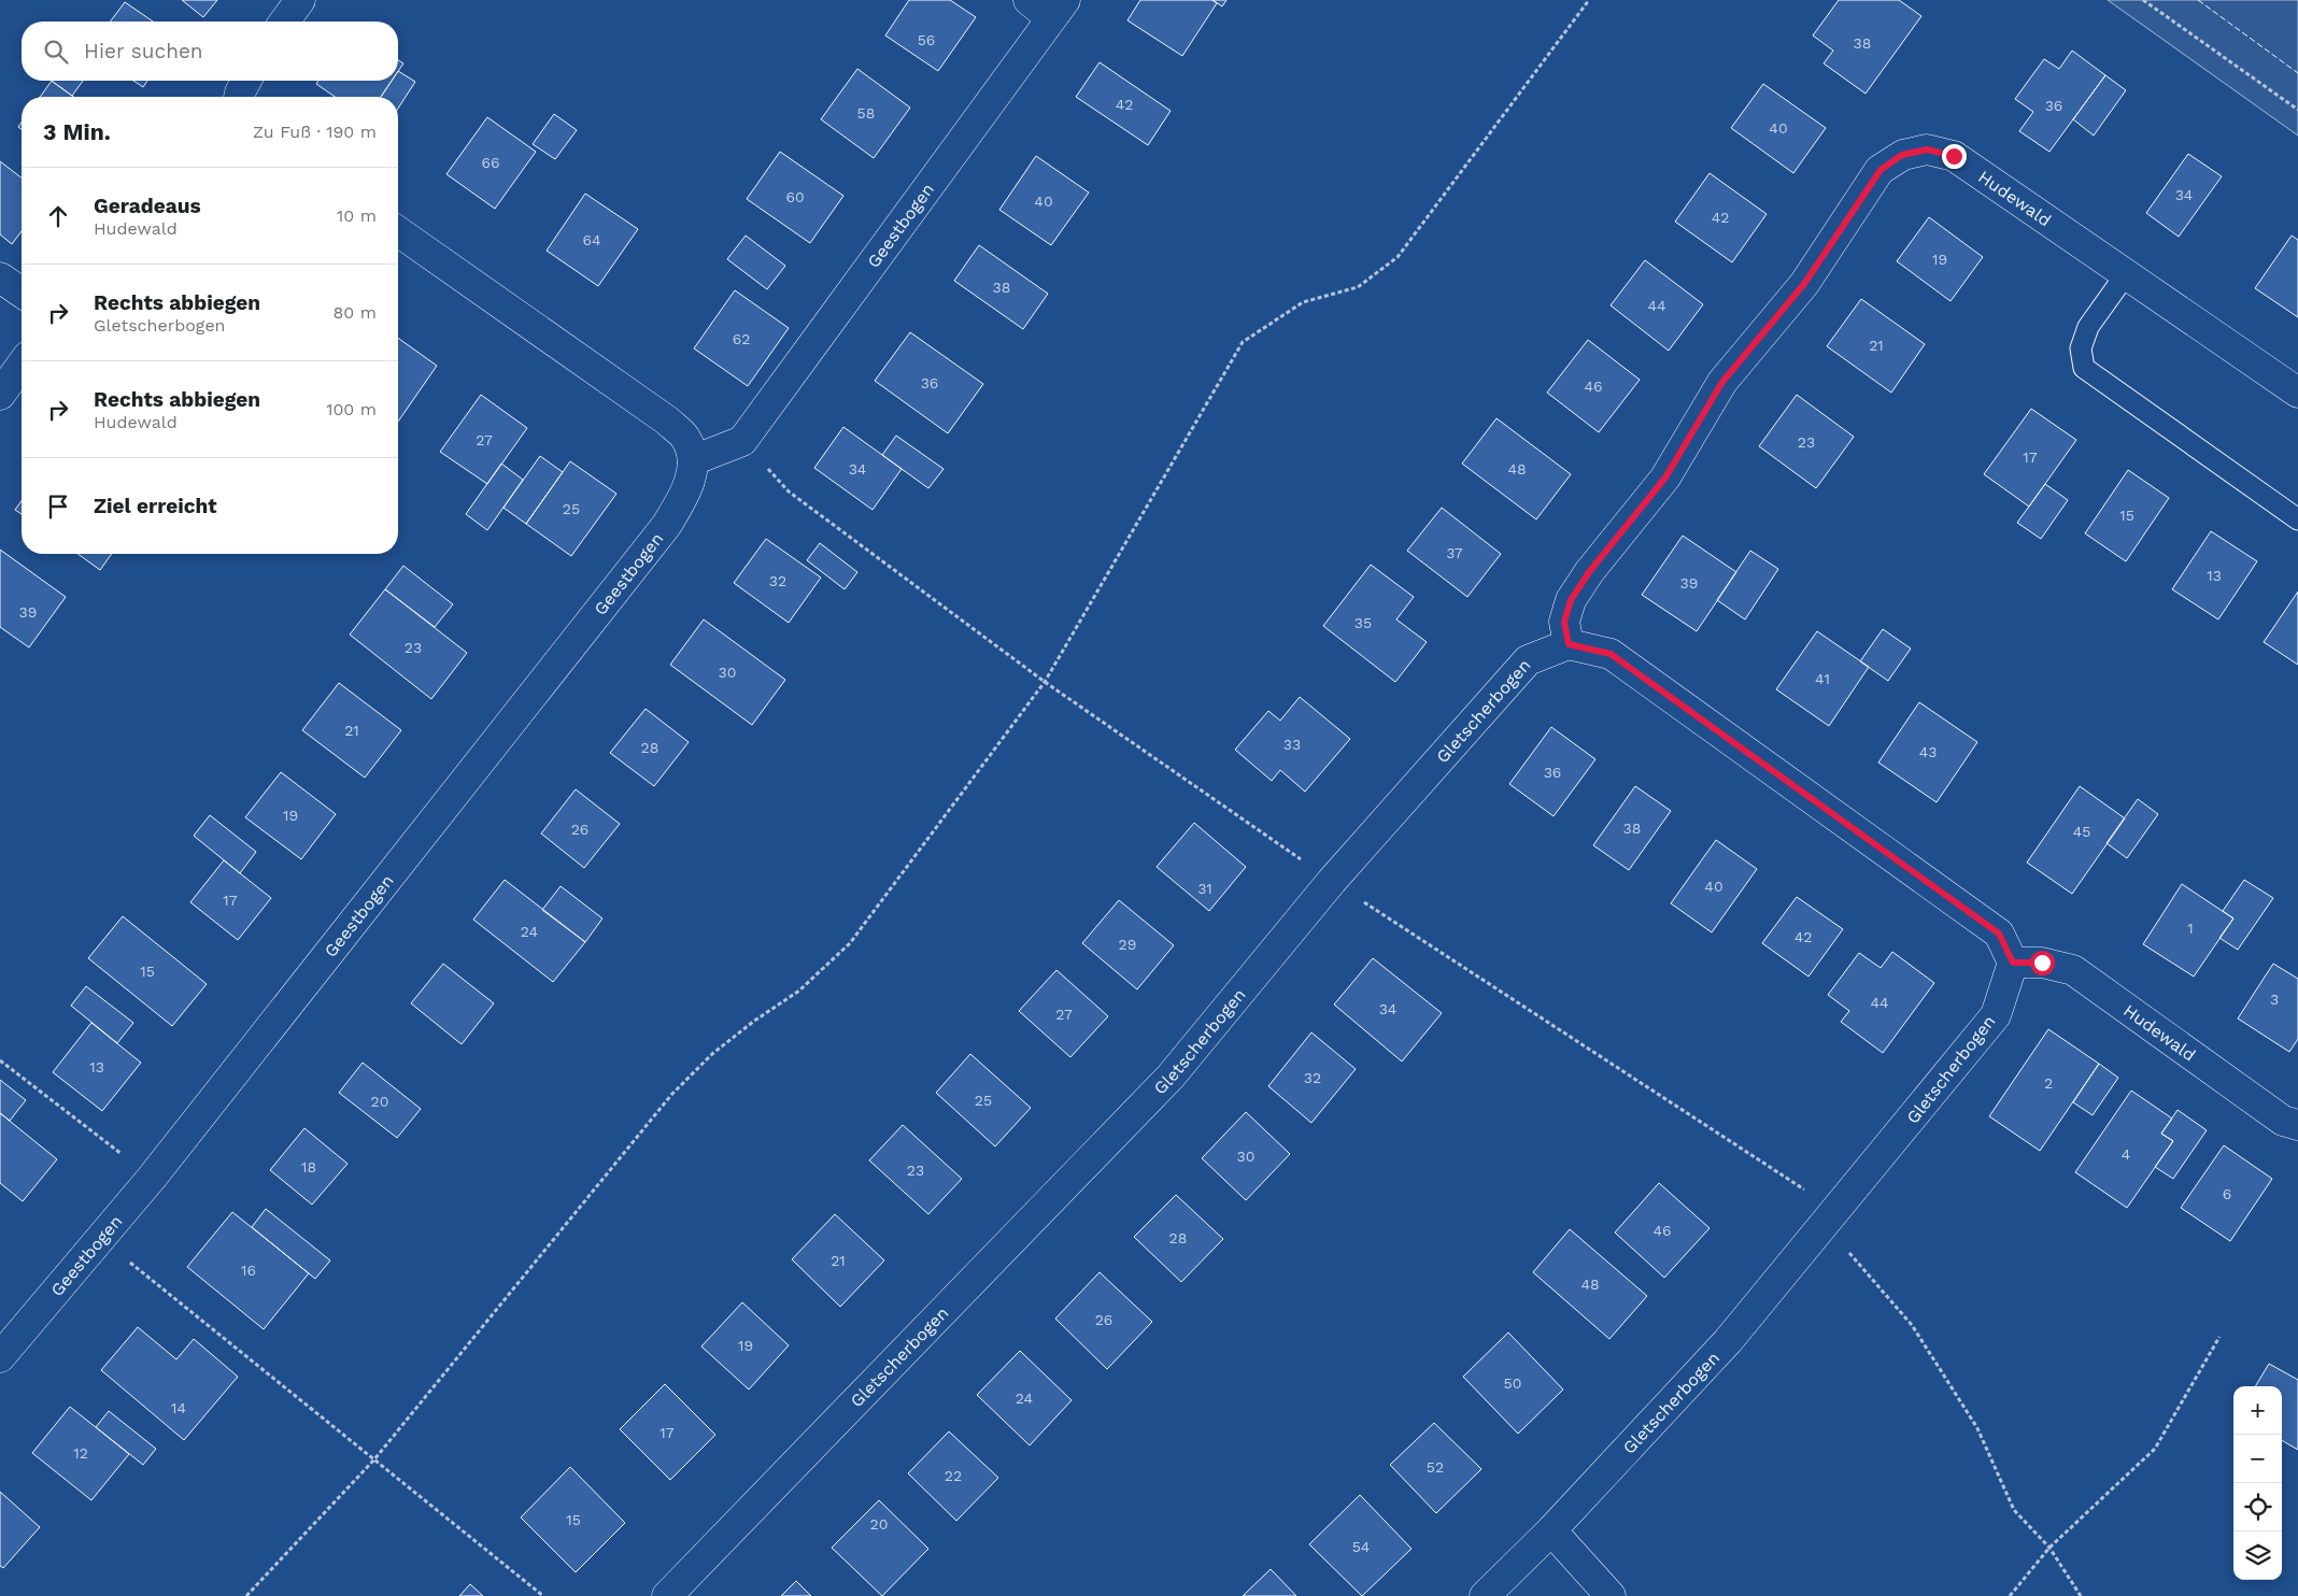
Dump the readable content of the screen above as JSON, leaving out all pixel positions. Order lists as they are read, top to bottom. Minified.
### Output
{"streets":{"street":["Hudewald","Geestbogen","Gletscherbogen"]},"crossings":[["Hudewald","Gletscherbogen"]],"house_numbers":["56","38","42","36","58","40","66","34","60","40","42","64","19","38","44","62","21","36","46","27","23","17","34","48","25","15","37","13","32","39","39","35","23","30","41","21","33","28","43","36","19","38","26","45","40","31","17","1","24","42","29","15","3","44","34","27","13","32","2","25","20","4","30","18","23","6","46","28","21","16","48","26","19","50","24","14","17","12","52","22","15","20","54"],"page":{"search":"Hier suchen","heading":["3 Min.","Zu Fuß · 190 m"],"list":[["Geradeaus","Hudewald","10 m"],["Rechts abbiegen","Gletscherbogen","80 m"],["Rechts abbiegen","Hudewald","100 m"],"Ziel erreicht"],"map_buttons":["+","−"]}}
